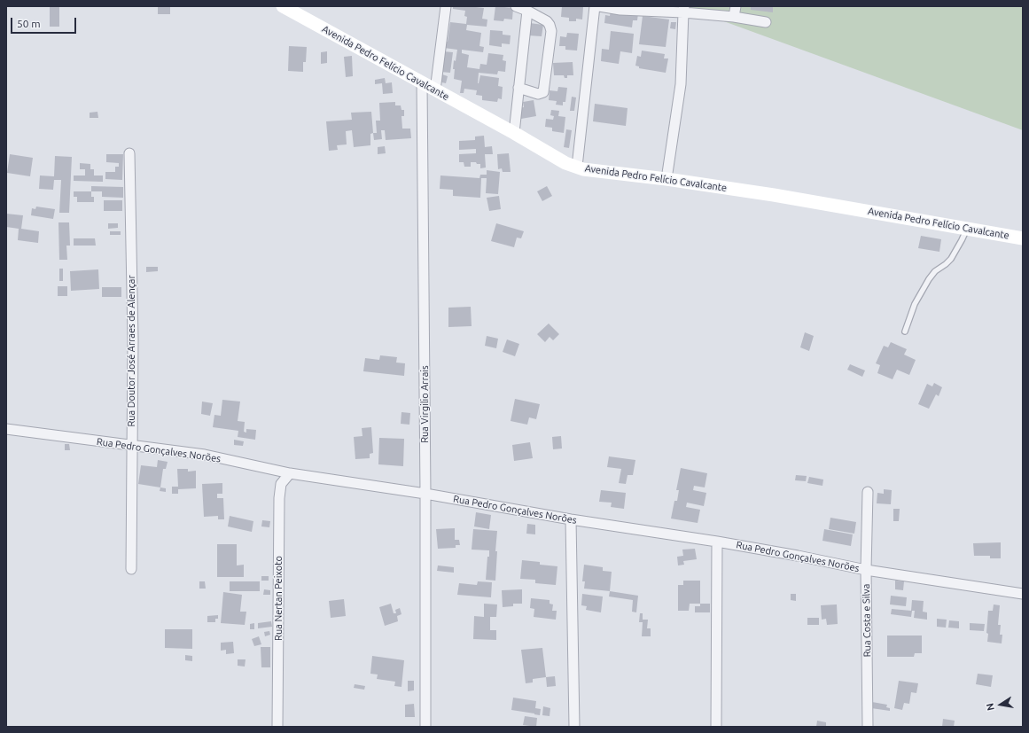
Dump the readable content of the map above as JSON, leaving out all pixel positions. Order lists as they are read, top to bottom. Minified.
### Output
{"streets":{"street":["Avenida Pedro Felício Cavalcante","Rua Doutor José Arraes de Alençar","Rua Virgilio Arrais","Rua Pedro Gonçalves Norões","Rua Nertan Peixoto","Rua Costa e Silva"]},"crossings":[["Avenida Pedro Felício Cavalcante","Rua Virgilio Arrais"],["Rua Doutor José Arraes de Alençar","Rua Pedro Gonçalves Norões"],["Rua Virgilio Arrais","Rua Pedro Gonçalves Norões"],["Rua Pedro Gonçalves Norões","Rua Nertan Peixoto"],["Rua Pedro Gonçalves Norões","Rua Costa e Silva"]],"scale_bar":"50 m","north":"left"}
